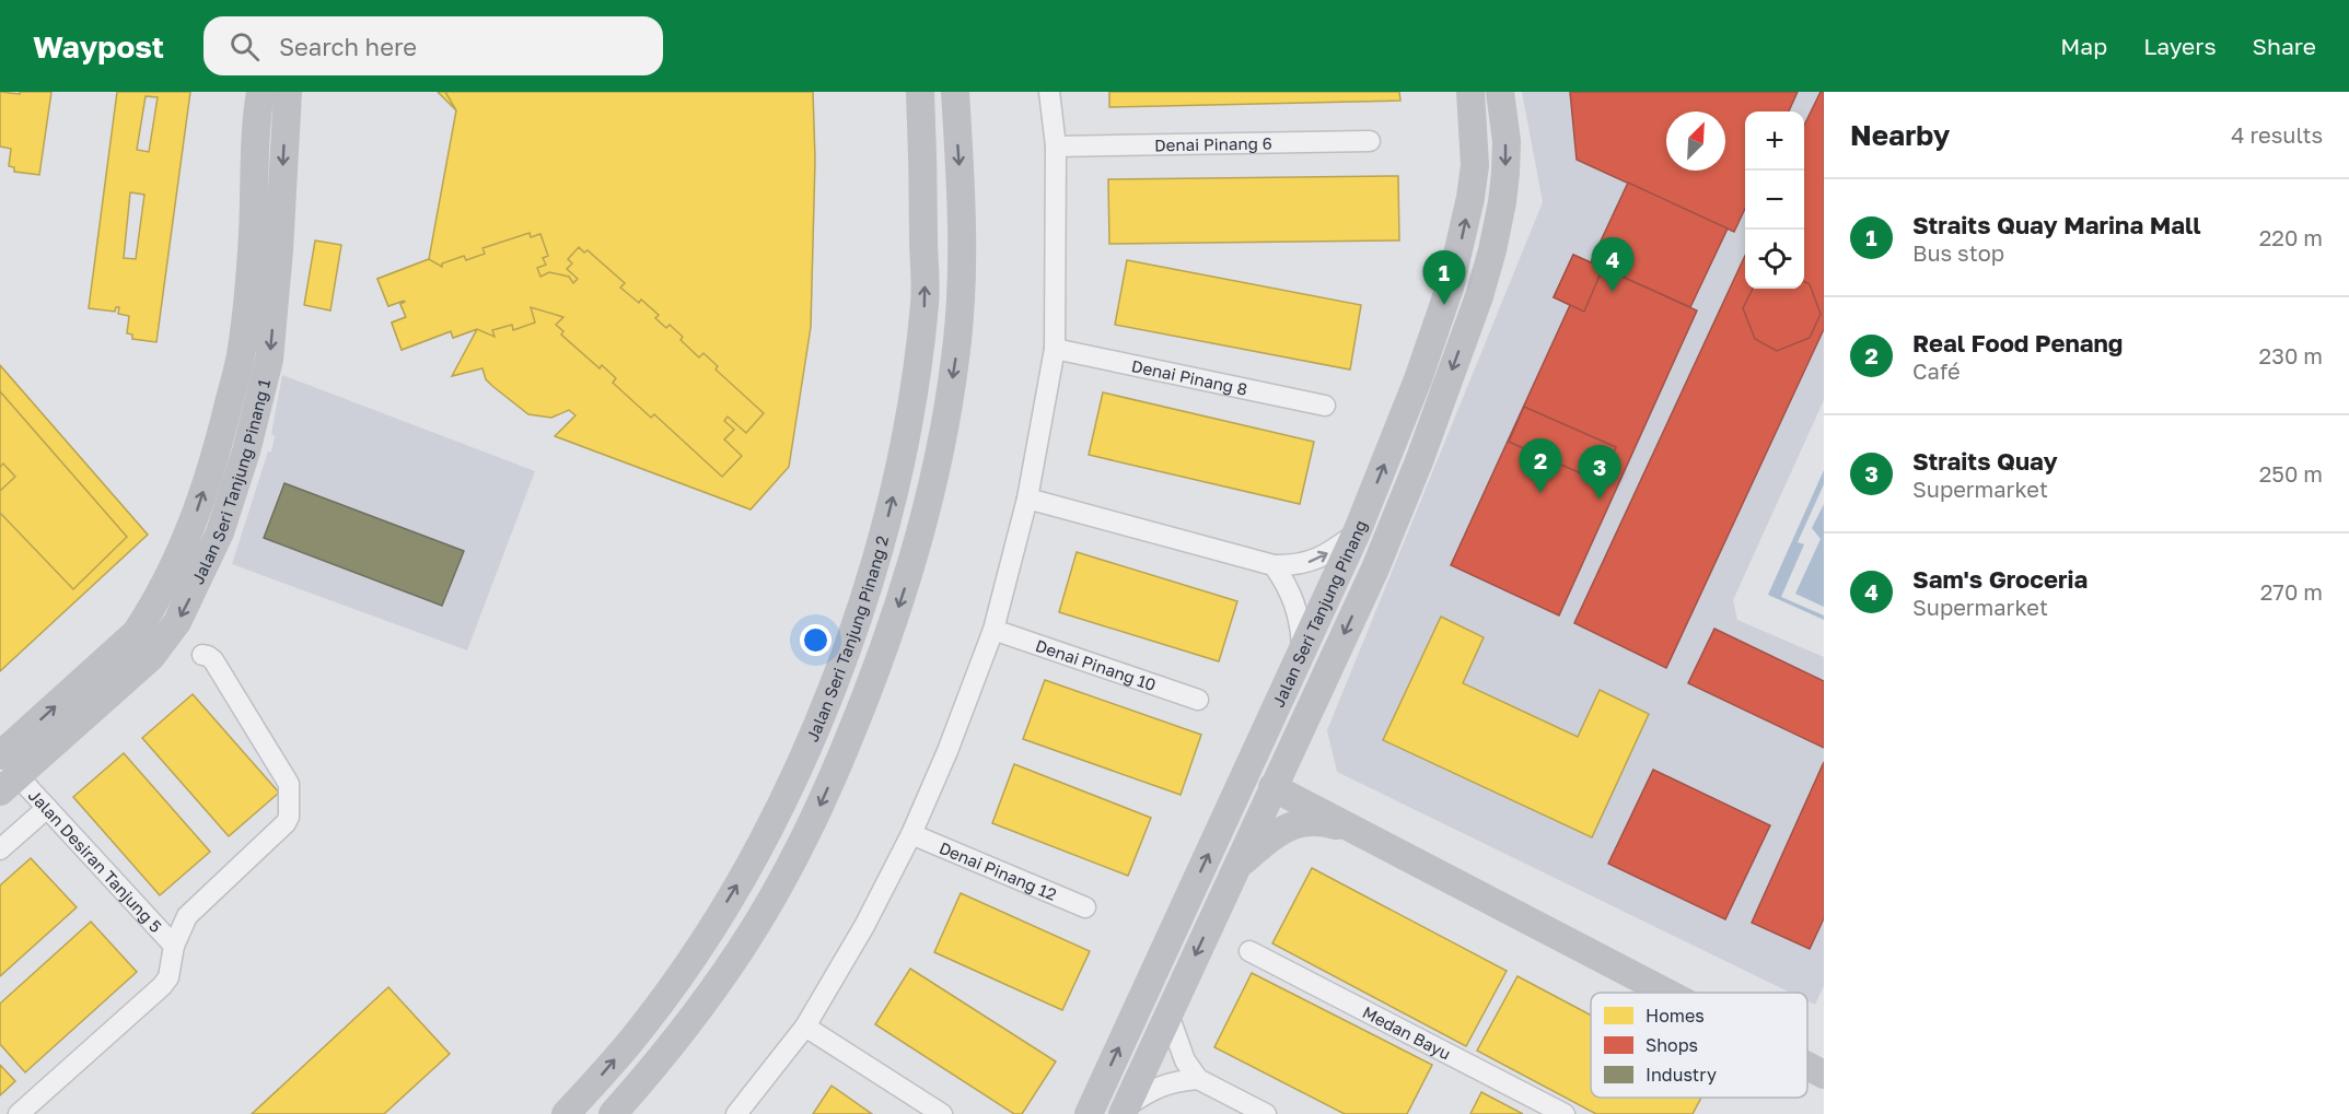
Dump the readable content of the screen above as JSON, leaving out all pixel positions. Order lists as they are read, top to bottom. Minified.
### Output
{"streets":{"street":["Denai Pinang 6","Denai Pinang 8","Jalan Seri Tanjung Pinang 1","Jalan Seri Tanjung Pinang","Jalan Seri Tanjung Pinang 2","Denai Pinang 10","Jalan Desiran Tanjung 5","Denai Pinang 12","Medan Bayu"]},"crossings":[["Jalan Seri Tanjung Pinang 1","Jalan Desiran Tanjung 5"]],"legend":["Homes","Shops","Industry"],"north":"top right","page":{"header":"Waypost","search":"Search here","nav":["Map","Layers","Share"],"heading":["Nearby","4 results"],"map_buttons":["+","−"],"list":[{"mark":"1","name":"Straits Quay Marina Mall","note":"Bus stop","value":"220 m"},{"mark":"2","name":"Real Food Penang","note":"Café","value":"230 m"},{"mark":"3","name":"Straits Quay","note":"Supermarket","value":"250 m"},{"mark":"4","name":"Sam's Groceria","note":"Supermarket","value":"270 m"}],"pins":["4","1","2","3"]}}
